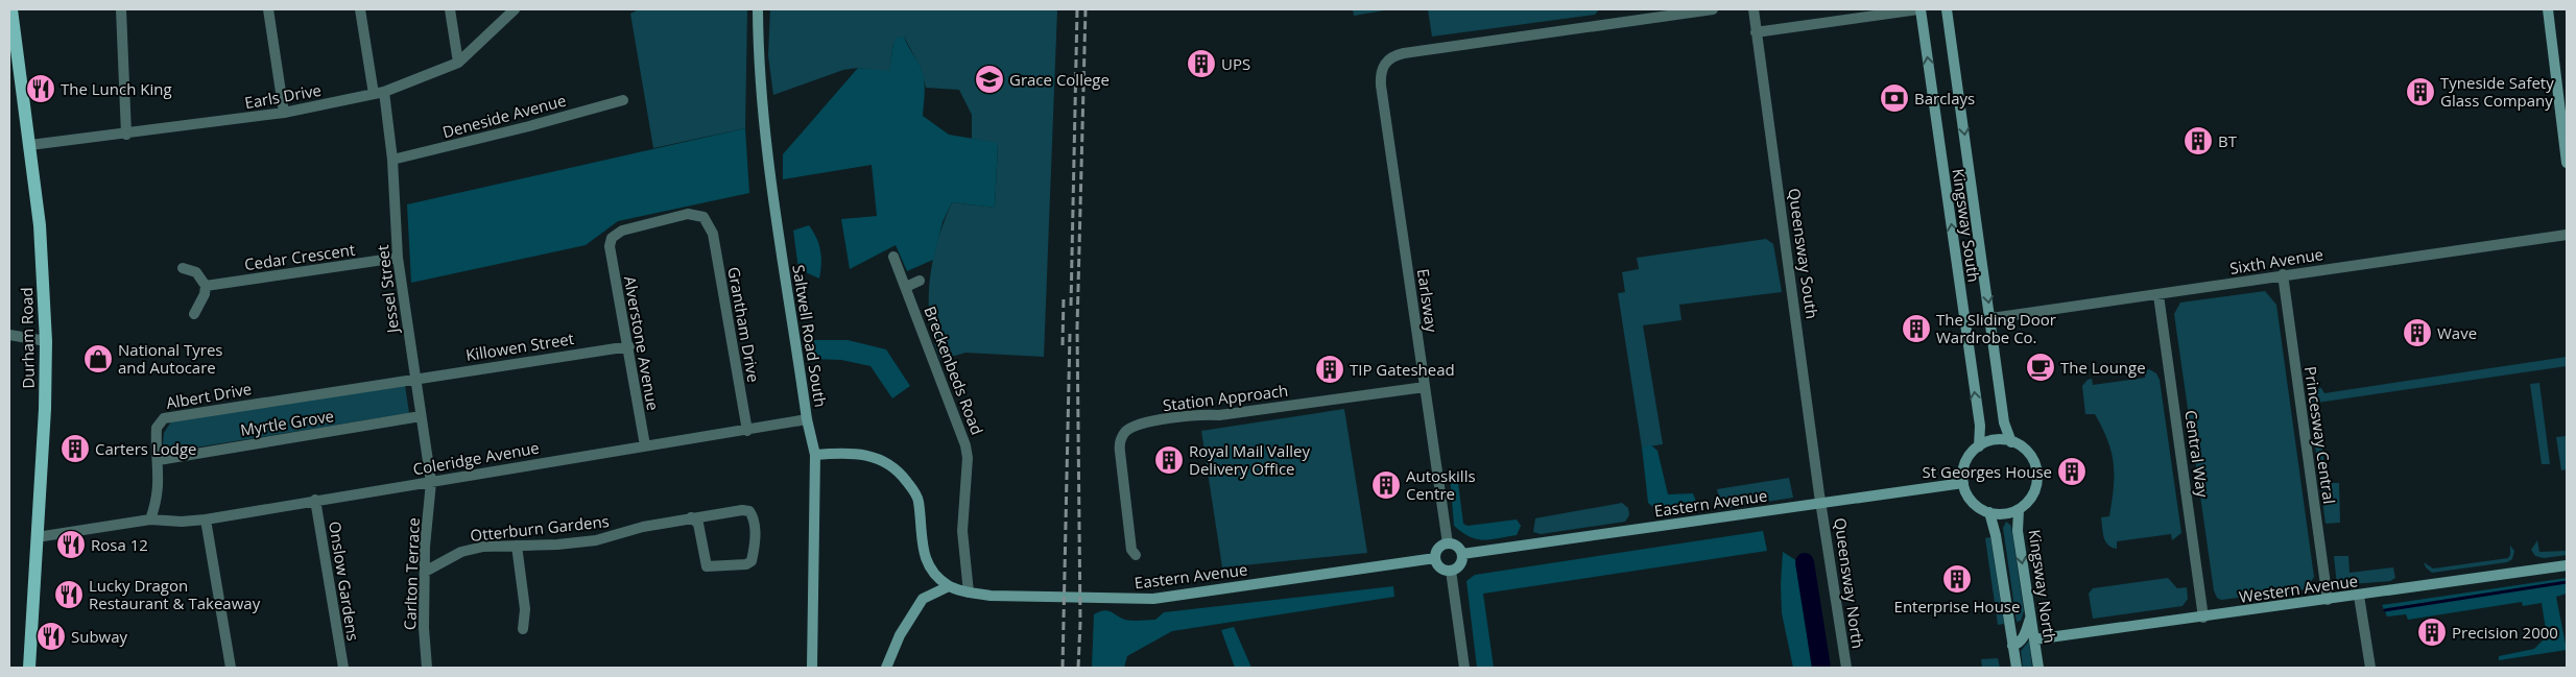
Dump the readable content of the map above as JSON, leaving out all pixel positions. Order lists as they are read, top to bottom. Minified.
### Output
{"streets":{"main road":["Durham Road"],"street":["Earls Drive","Deneside Avenue","Kingsway South","Queensway South","Cedar Crescent","Sixth Avenue","Jessel Street","Earlsway","Grantham Drive","Saltwell Road South","Alverstone Avenue","Killowen Street","Breckenbeds Road","Albert Drive","Station Approach","Myrtle Grove","Princesway Central","Central Way","Coleridge Avenue","Eastern Avenue","Otterburn Gardens","Carlton Terrace","Onslow Gardens","Queensway North","Kingsway North","Western Avenue"]},"crossings":[["Earls Drive","Jessel Street"],["Earls Drive","Durham Road"],["Deneside Avenue","Jessel Street"],["Kingsway South","Sixth Avenue"],["Kingsway South","Eastern Avenue"],["Kingsway South","Kingsway North"],["Queensway South","Eastern Avenue"],["Queensway South","Queensway North"],["Cedar Crescent","Jessel Street"],["Sixth Avenue","Princesway Central"],["Sixth Avenue","Central Way"],["Jessel Street","Killowen Street"],["Jessel Street","Albert Drive"],["Jessel Street","Myrtle Grove"],["Jessel Street","Coleridge Avenue"],["Jessel Street","Carlton Terrace"],["Earlsway","Station Approach"],["Earlsway","Eastern Avenue"],["Grantham Drive","Alverstone Avenue"],["Grantham Drive","Coleridge Avenue"],["Saltwell Road South","Coleridge Avenue"],["Alverstone Avenue","Killowen Street"],["Alverstone Avenue","Coleridge Avenue"],["Killowen Street","Albert Drive"],["Breckenbeds Road","Eastern Avenue"],["Albert Drive","Myrtle Grove"],["Albert Drive","Coleridge Avenue"],["Princesway Central","Western Avenue"],["Central Way","Western Avenue"],["Coleridge Avenue","Carlton Terrace"],["Coleridge Avenue","Onslow Gardens"],["Eastern Avenue","Queensway North"],["Eastern Avenue","Kingsway North"],["Otterburn Gardens","Carlton Terrace"],["Kingsway North","Western Avenue"]],"places":{"building":["UPS","Tyneside Safety Glass Company","BT","The Sliding Door Wardrobe Co.","Wave","TIP Gateshead","Carters Lodge","Royal Mail Valley Delivery Office","St Georges House","Autoskills Centre","Enterprise House","Precision 2000"],"school or university":["Grace College"],"restaurant":["The Lunch King","Rosa 12","Lucky Dragon Restaurant & Takeaway","Subway"],"bank":["Barclays"],"shop":["National Tyres and Autocare"],"cafe":["The Lounge"]}}
